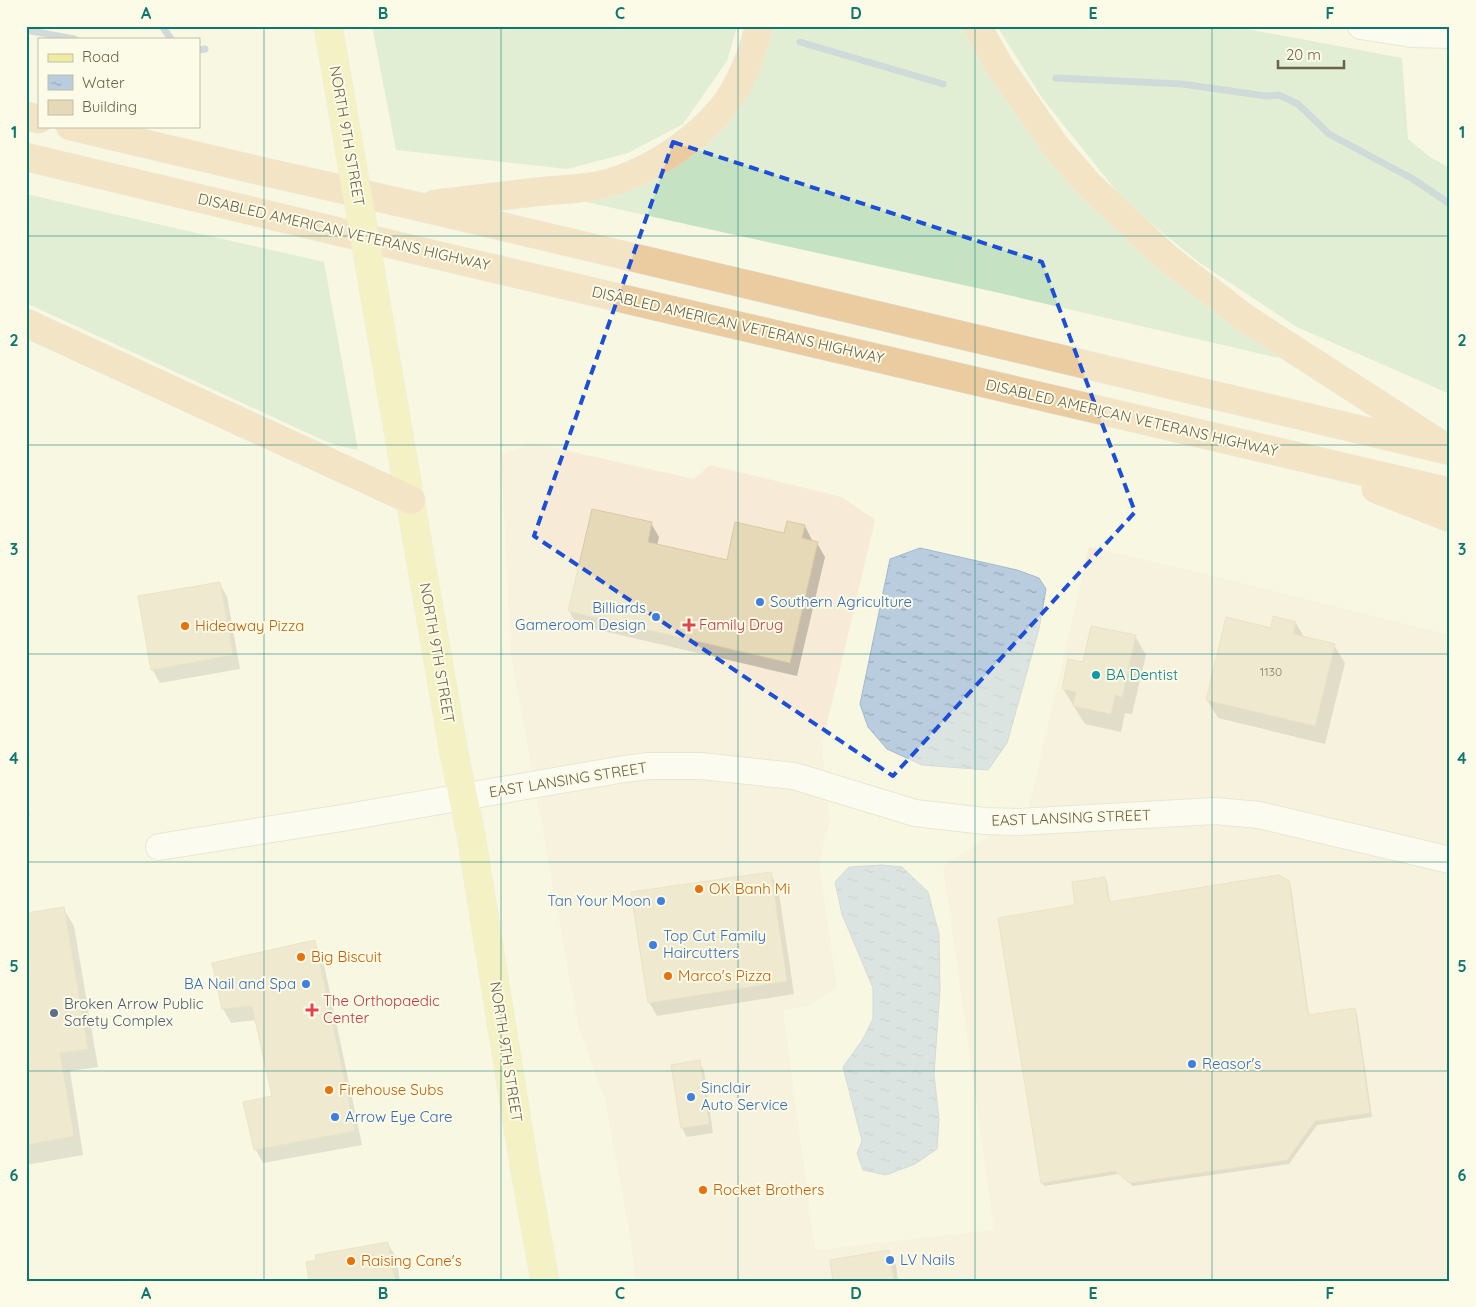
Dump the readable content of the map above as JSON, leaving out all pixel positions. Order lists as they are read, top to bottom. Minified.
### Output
{"streets":{"highway":["DISABLED AMERICAN VETERANS HIGHWAY"],"main road":["NORTH 9TH STREET"],"street":["EAST LANSING STREET"]},"crossings":[["NORTH 9TH STREET","EAST LANSING STREET"]],"places":{"other":["Southern Agriculture","Billiards Gameroom Design","Hideaway Pizza","BA Dentist","OK Banh Mi","Tan Your Moon","Top Cut Family Haircutters","Big Biscuit","Marco's Pizza","BA Nail and Spa","Broken Arrow Public Safety Complex","Reasor's","Firehouse Subs","Sinclair Auto Service","Arrow Eye Care","Rocket Brothers","LV Nails","Raising Cane's"],"health":["Family Drug","The Orthopaedic Center"]},"house_numbers":["1130"],"legend":["Road","Water","Building"],"scale_bar":"20 m","grid":{"columns":["A","B","C","D","E","F"],"rows":["1","2","3","4","5","6"]}}
